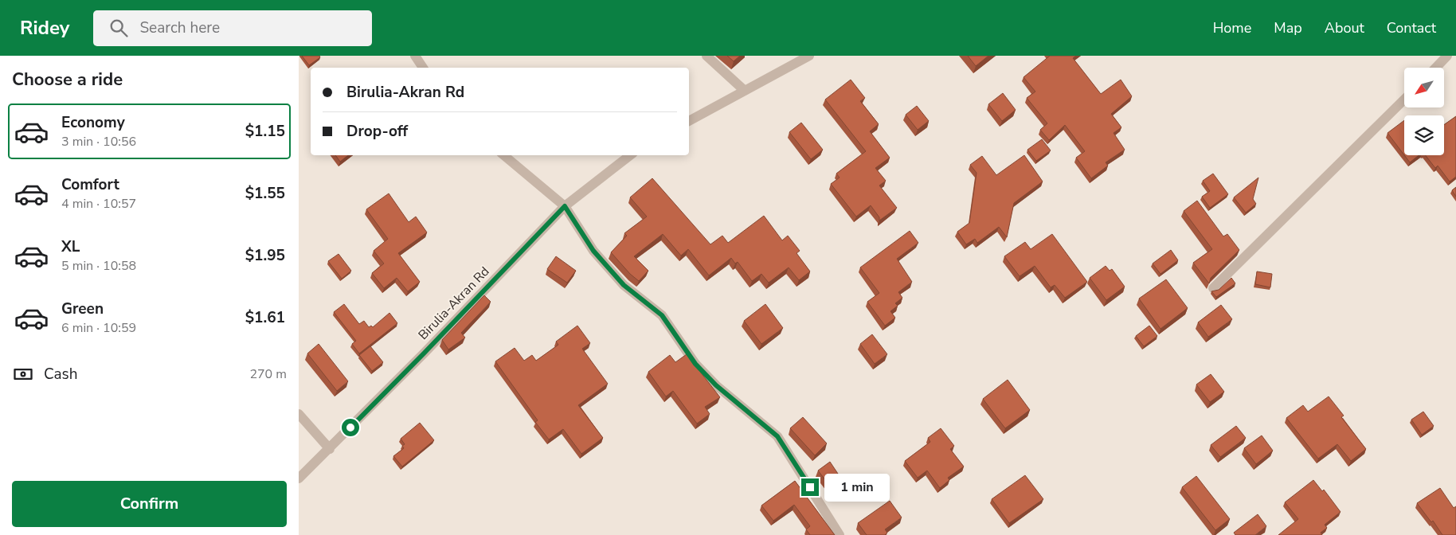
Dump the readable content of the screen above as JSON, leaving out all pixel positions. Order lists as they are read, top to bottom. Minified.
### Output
{"streets":{"street":["Birulia-Akran Rd"]},"north":"bottom left","page":{"header":"Ridey","search":"Search here","nav":["Home","Map","About","Contact"],"heading":"Choose a ride","banner":["Birulia-Akran Rd","Drop-off"],"list":[{"name":"Economy","note":"3 min · 10:56","value":"$1.15"},{"name":"Comfort","note":"4 min · 10:57","value":"$1.55"},{"name":"XL","note":"5 min · 10:58","value":"$1.95"},{"name":"Green","note":"6 min · 10:59","value":"$1.61"}],"pay":["Cash","270 m"],"buttons":"Confirm","bubble":"1 min"}}
